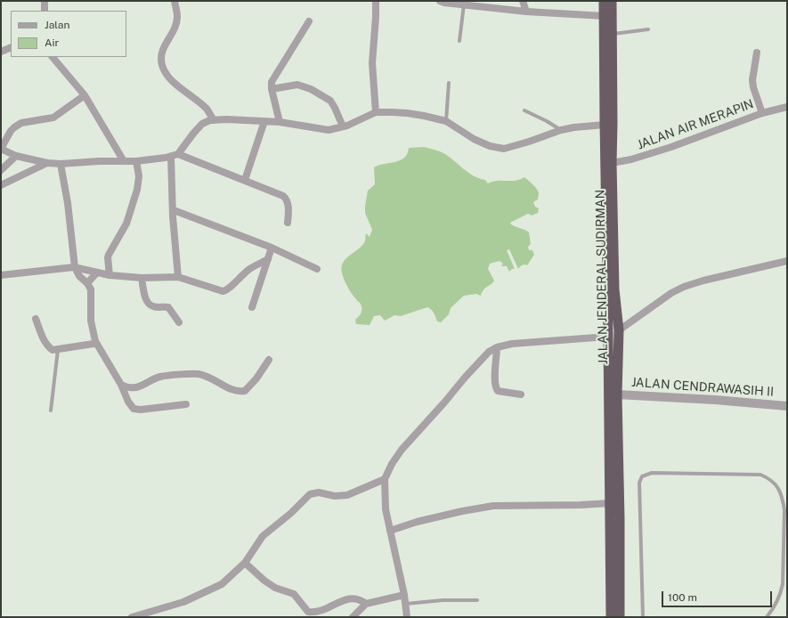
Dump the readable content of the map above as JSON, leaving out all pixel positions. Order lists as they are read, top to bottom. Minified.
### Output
{"streets":{"highway":["JALAN JENDERAL SUDIRMAN"],"street":["JALAN AIR MERAPIN","JALAN CENDRAWASIH II"]},"crossings":[["JALAN AIR MERAPIN","JALAN JENDERAL SUDIRMAN"],["JALAN JENDERAL SUDIRMAN","JALAN CENDRAWASIH II"]],"legend":["Jalan","Air"],"scale_bar":"100 m"}
